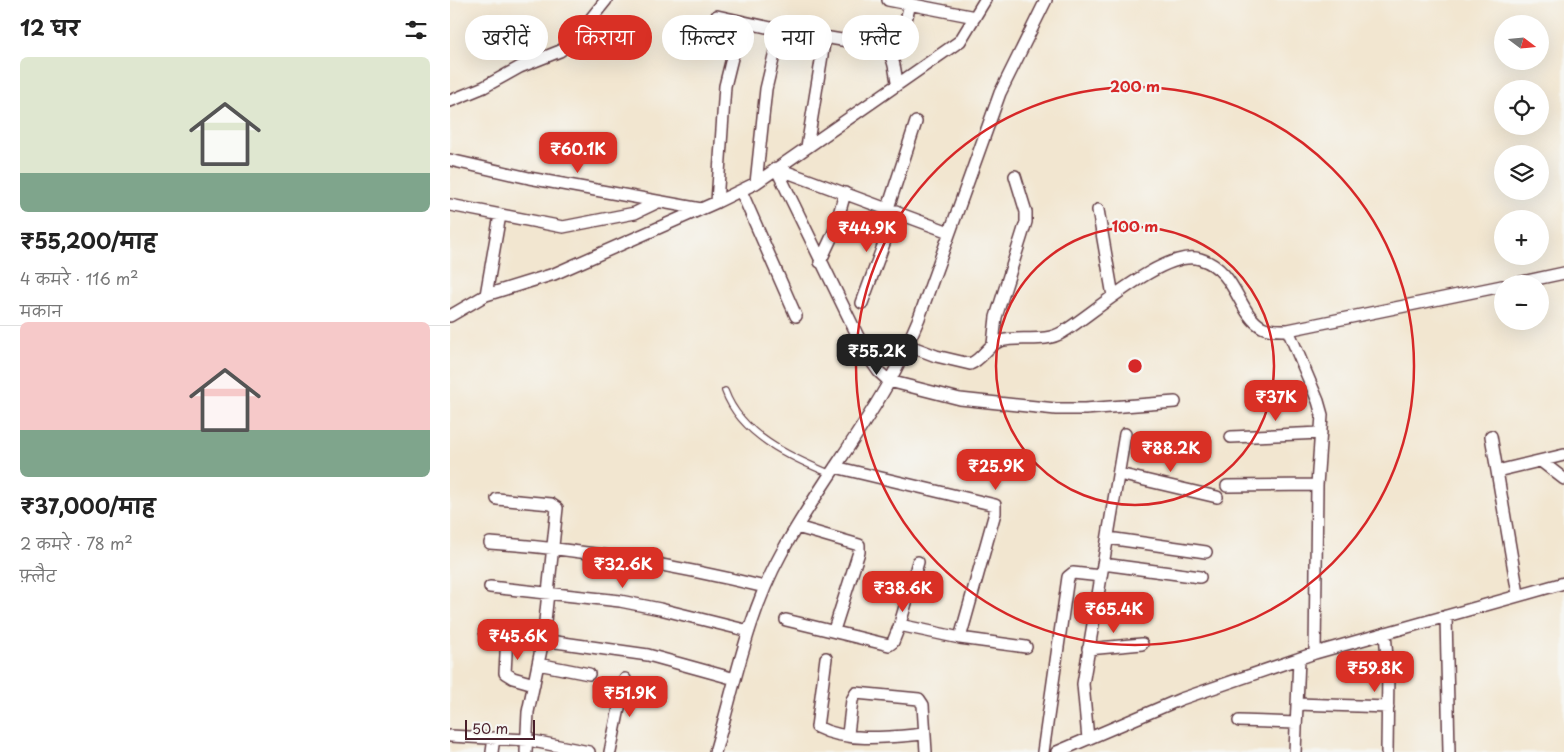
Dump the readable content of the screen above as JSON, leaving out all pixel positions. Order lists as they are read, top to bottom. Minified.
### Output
{"scale_bar":"50 m","north":"right","page":{"heading":"12 घर","map_buttons":["+","−"],"chip":["खरीदें","किराया","फ़िल्टर","नया","फ़्लैट"],"list":[{"name":"₹55,200/माह","note":"4 कमरे · 116 m² · मकान"},{"name":"₹37,000/माह","note":"2 कमरे · 78 m² · फ़्लैट"}],"price":["₹60.1K","₹44.9K","₹55.2K","₹37K","₹88.2K","₹25.9K","₹32.6K","₹38.6K","₹65.4K","₹45.6K","₹59.8K","₹51.9K"],"scale":"50 m"},"rings":["200 m","100 m"]}
